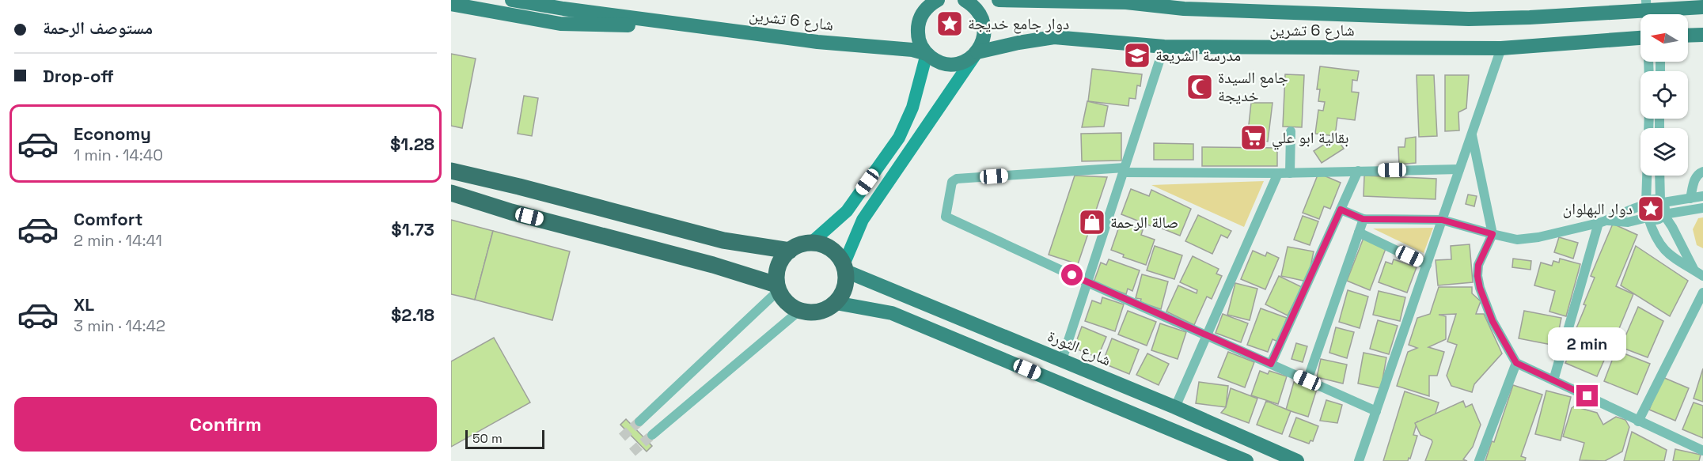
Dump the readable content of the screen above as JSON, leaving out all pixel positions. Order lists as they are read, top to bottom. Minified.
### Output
{"streets":{"main road":["شارع 6 تشرين","شارع الثورة"]},"places":{"place":["دوار جامع خديجة","دوار البهلوان"],"school or university":["مدرسة الشريعة"],"mosque":["جامع السيدة خديجة"],"supermarket":["بقالية ابو علي"],"shop":["صالة الرحمة"]},"scale_bar":"50 m","north":"left","page":{"banner":["مستوصف الرحمة","Drop-off"],"list":[{"name":"Economy","note":"1 min · 14:40","value":"$1.28"},{"name":"Comfort","note":"2 min · 14:41","value":"$1.73"},{"name":"XL","note":"3 min · 14:42","value":"$2.18"}],"bubble":"2 min","buttons":"Confirm","scale":"50 m"}}
